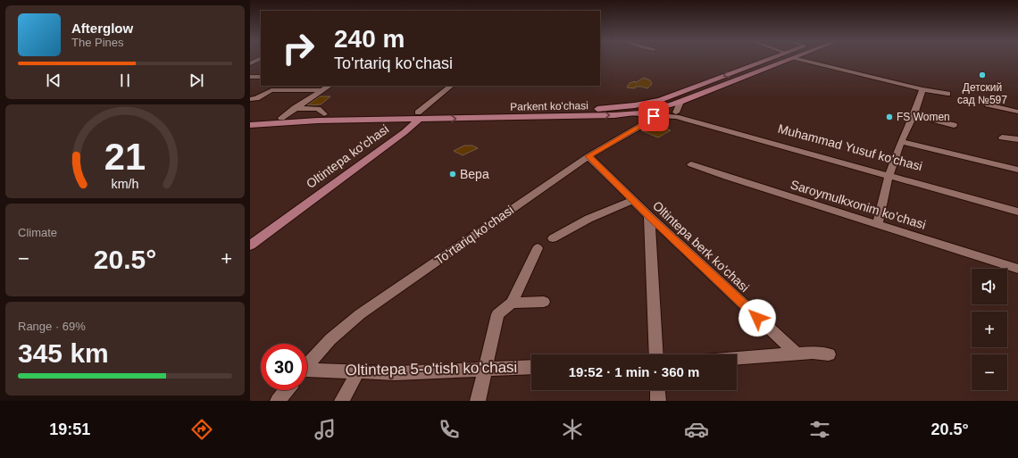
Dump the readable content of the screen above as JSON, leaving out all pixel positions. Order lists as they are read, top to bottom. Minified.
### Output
{"streets":{"main road":["Parkent ko'chasi","Oltintepa ko'chasi"],"street":["Muhammad Yusuf ko'chasi","Saroymulkxonim ko'chasi","To'rtariq ko'chasi","Oltintepa berk ko'chasi","Oltintepa 5-o'tish ko'chasi"]},"crossings":[["Parkent ko'chasi","Muhammad Yusuf ko'chasi"],["Parkent ko'chasi","Oltintepa ko'chasi"],["Parkent ko'chasi","To'rtariq ko'chasi"],["Muhammad Yusuf ko'chasi","To'rtariq ko'chasi"],["To'rtariq ko'chasi","Oltintepa berk ko'chasi"]],"places":["Детский сад №597","FS Women","Вера"],"page":{"turn":["240 m","To'rtariq ko'chasi"],"song":["Afterglow","The Pines"],"tile":["Climate",["Range · 69%","345 km"]],"heat":["−","20.5°","+"],"map_buttons":["+","−"],"limit":"30","trip":"19:52 · 1 min · 360 m","tabs":["19:51","20.5°"],"gauge":["21","km/h"]}}
